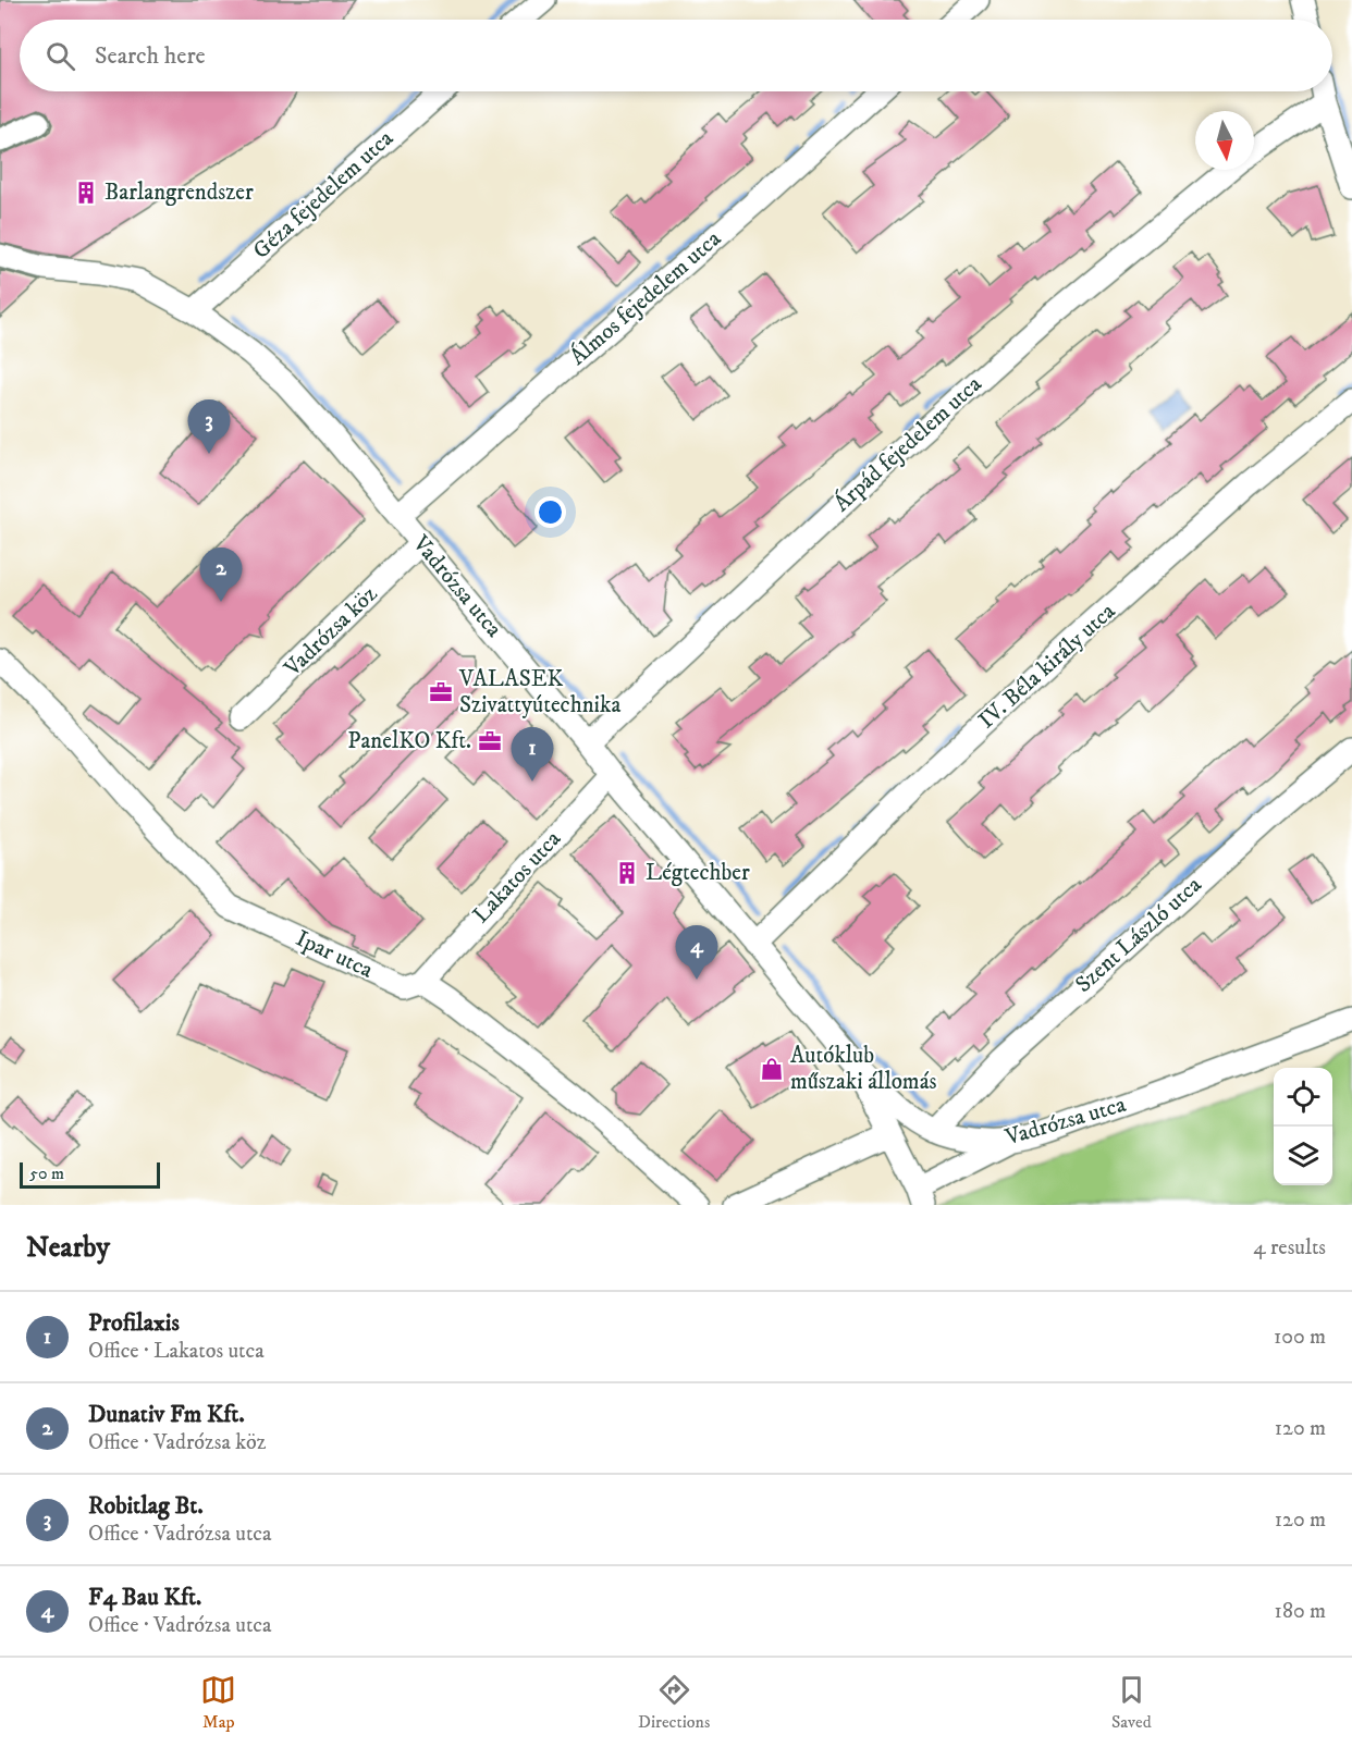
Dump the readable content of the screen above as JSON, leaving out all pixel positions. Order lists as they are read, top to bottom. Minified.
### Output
{"streets":{"street":["Géza fejedelem utca","Álmos fejedelem utca","Árpád fejedelem utca","Vadrózsa utca","Vadrózsa köz","IV. Béla király utca","Lakatos utca","Szent László utca","Ipar utca"]},"crossings":[["Géza fejedelem utca","Vadrózsa utca"],["Álmos fejedelem utca","Vadrózsa utca"],["Árpád fejedelem utca","Vadrózsa utca"],["Vadrózsa utca","Vadrózsa köz"],["Vadrózsa utca","IV. Béla király utca"],["Vadrózsa utca","Lakatos utca"],["Vadrózsa utca","Szent László utca"],["Lakatos utca","Ipar utca"]],"places":{"building":["Barlangrendszer","Légtechber"],"office":["VALASEK Szivattyútechnika","PanelKO Kft."],"shop":["Autóklub műszaki állomás"]},"scale_bar":"50 m","north":"bottom","page":{"search":"Search here","pins":["3","2","1","4"],"scale":"50 m","heading":["Nearby","4 results"],"list":[{"mark":"1","name":"Profilaxis","note":"Office · Lakatos utca","value":"100 m"},{"mark":"2","name":"Dunativ Fm Kft.","note":"Office · Vadrózsa köz","value":"120 m"},{"mark":"3","name":"Robitlag Bt.","note":"Office · Vadrózsa utca","value":"120 m"},{"mark":"4","name":"F4 Bau Kft.","note":"Office · Vadrózsa utca","value":"180 m"}],"nav":["Map","Directions","Saved"]}}
